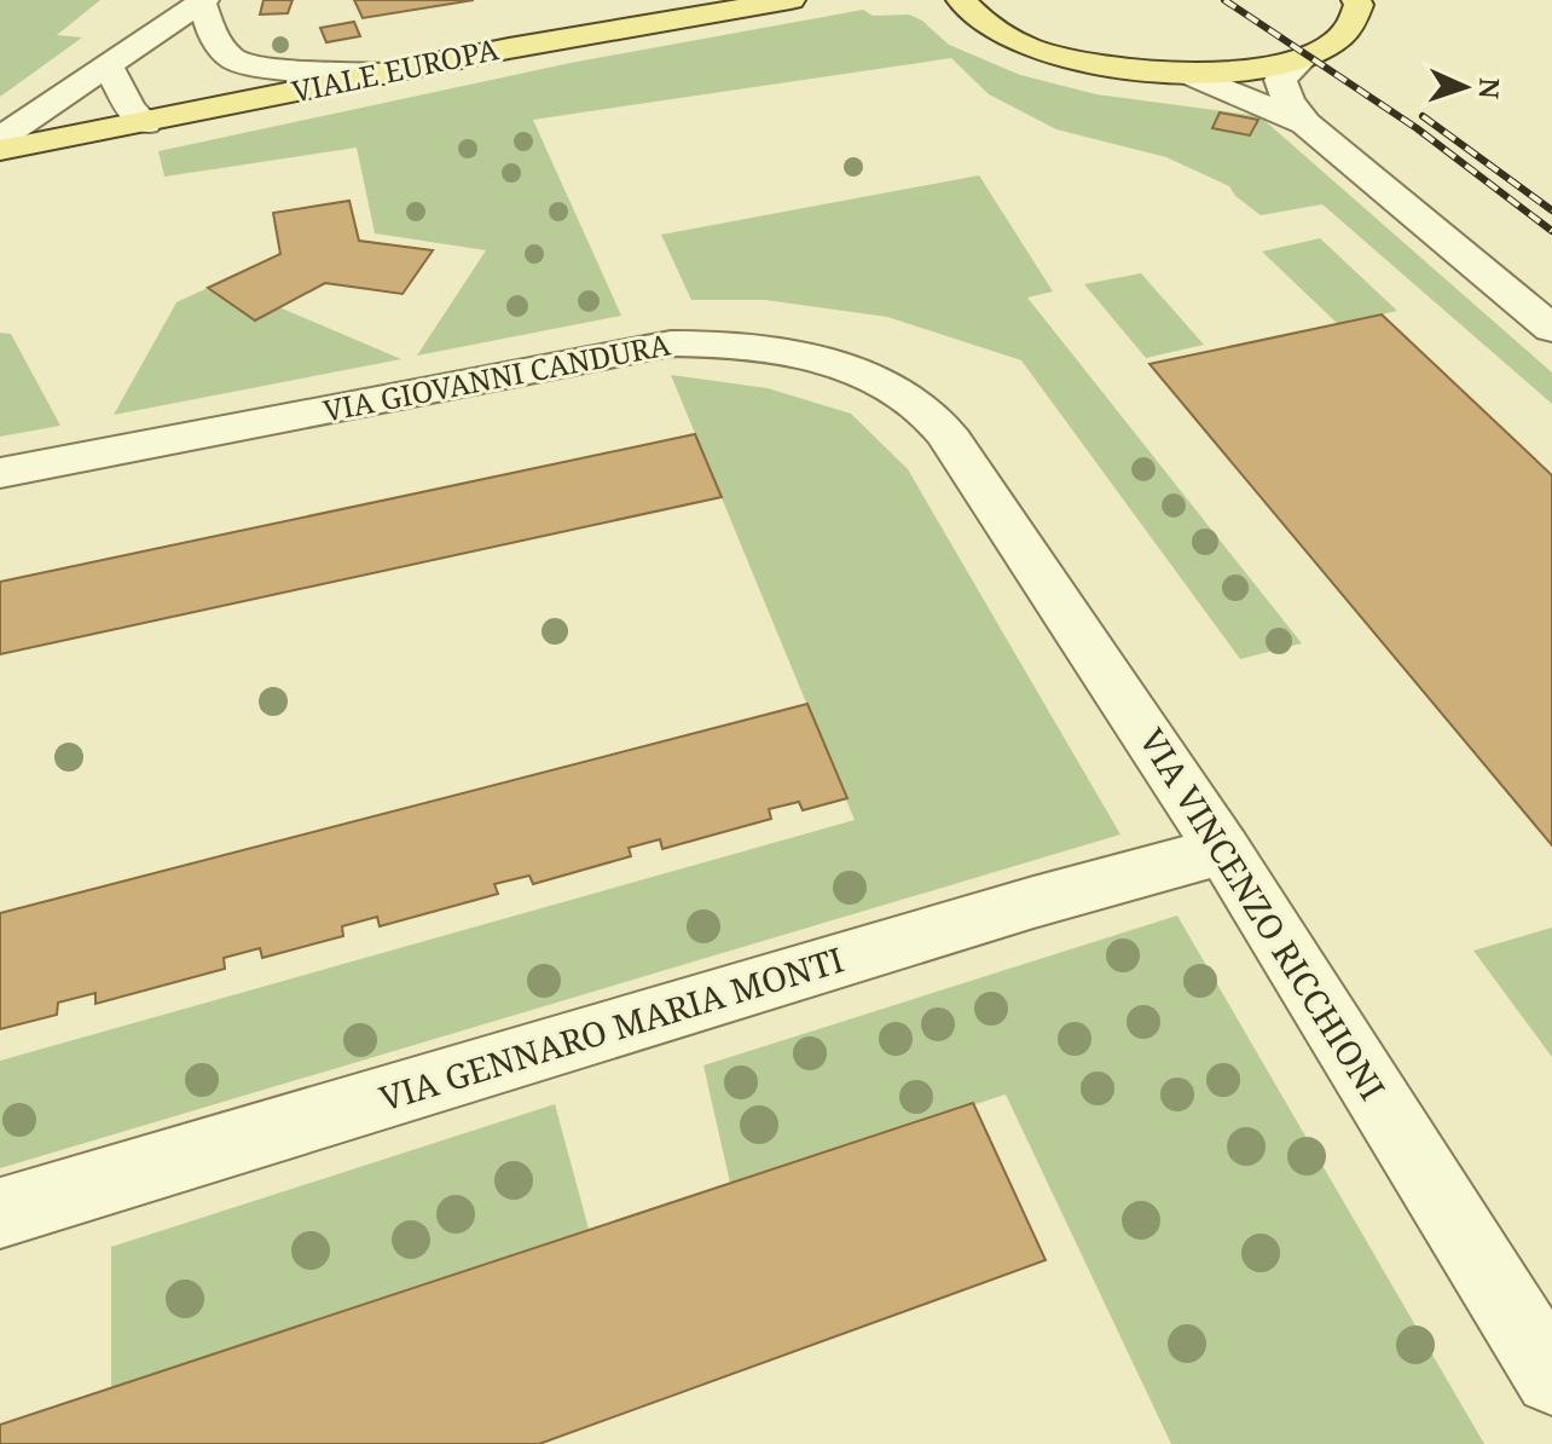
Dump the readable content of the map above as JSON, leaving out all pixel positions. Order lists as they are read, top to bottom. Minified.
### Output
{"streets":{"main road":["VIALE EUROPA"],"street":["VIA GIOVANNI CANDURA","VIA VINCENZO RICCHIONI","VIA GENNARO MARIA MONTI"]},"crossings":[["VIA GIOVANNI CANDURA","VIA VINCENZO RICCHIONI"],["VIA VINCENZO RICCHIONI","VIA GENNARO MARIA MONTI"]],"north":"right"}
